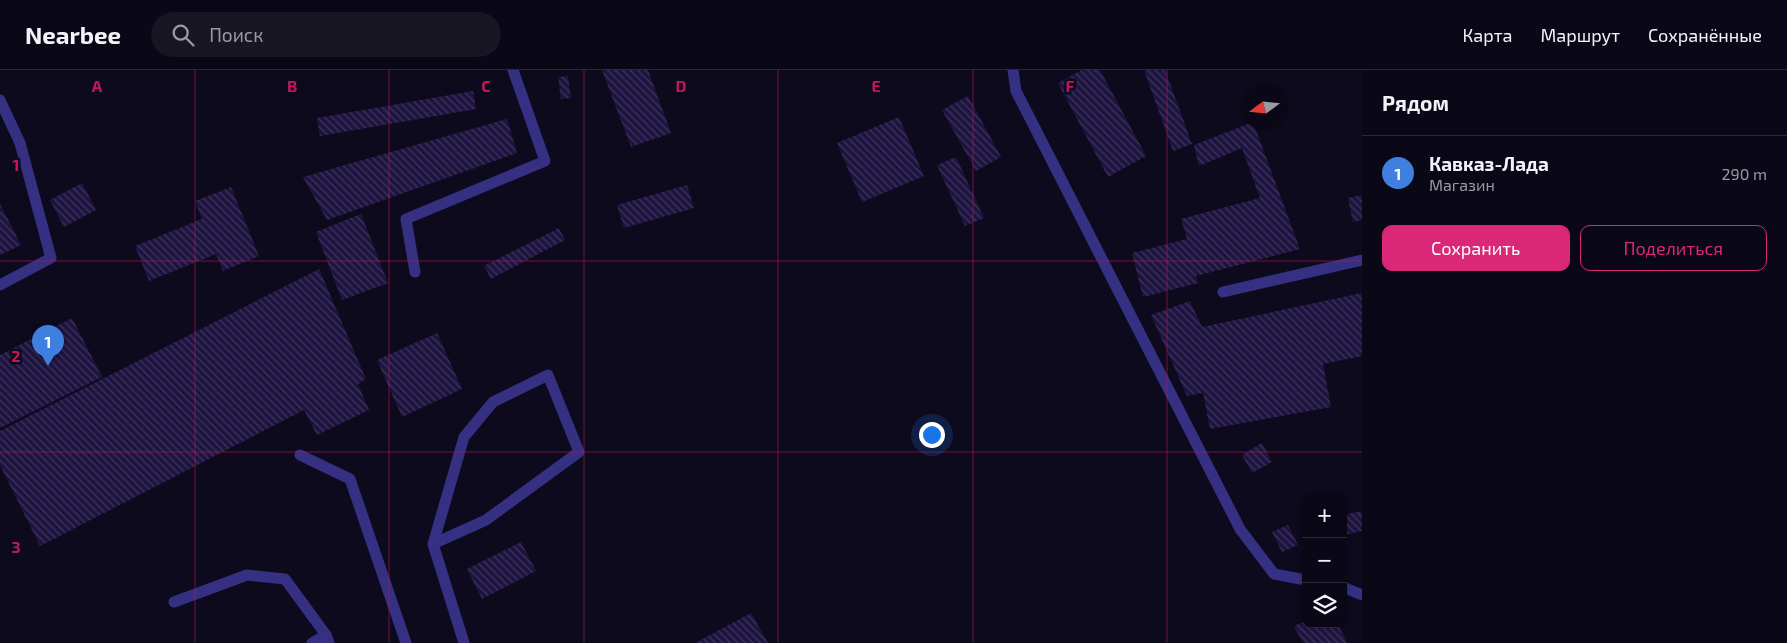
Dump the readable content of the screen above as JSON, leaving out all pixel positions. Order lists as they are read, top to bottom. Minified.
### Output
{"north":"left","page":{"header":"Nearbee","search":"Поиск","nav":["Карта","Маршрут","Сохранённые"],"heading":"Рядом","list":[{"mark":"1","name":"Кавказ-Лада","note":"Магазин","value":"290 m"}],"buttons":["Сохранить","Поделиться"],"pins":"1","map_buttons":["+","−"]},"grid":{"columns":["A","B","C","D","E","F"],"rows":["1","2","3"]}}
